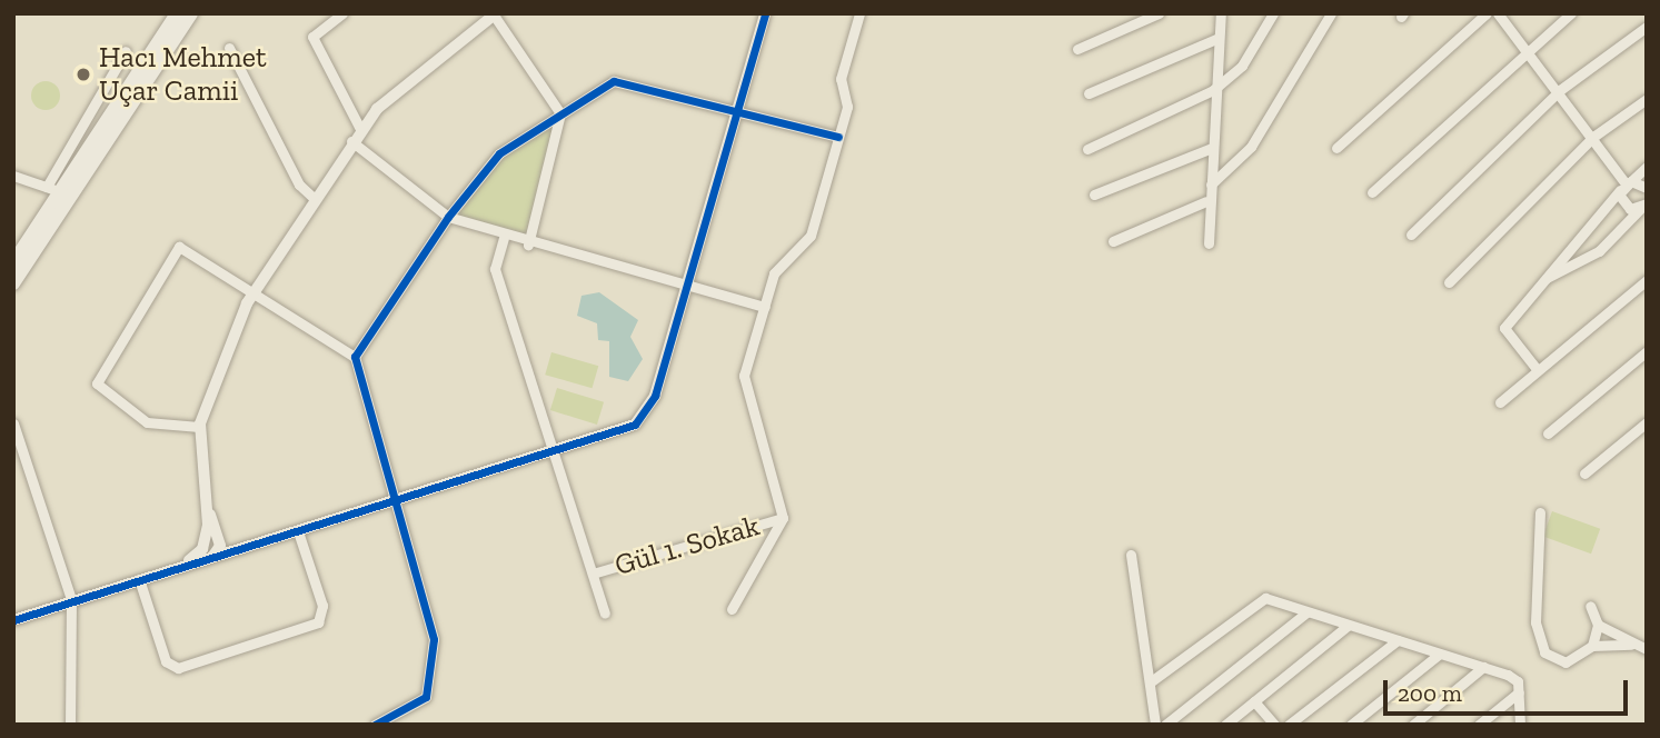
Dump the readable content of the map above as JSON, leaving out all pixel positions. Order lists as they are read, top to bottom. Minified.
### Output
{"streets":{"street":["Gül 1. Sokak"]},"places":["Hacı Mehmet Uçar Camii"],"scale_bar":"200 m"}
